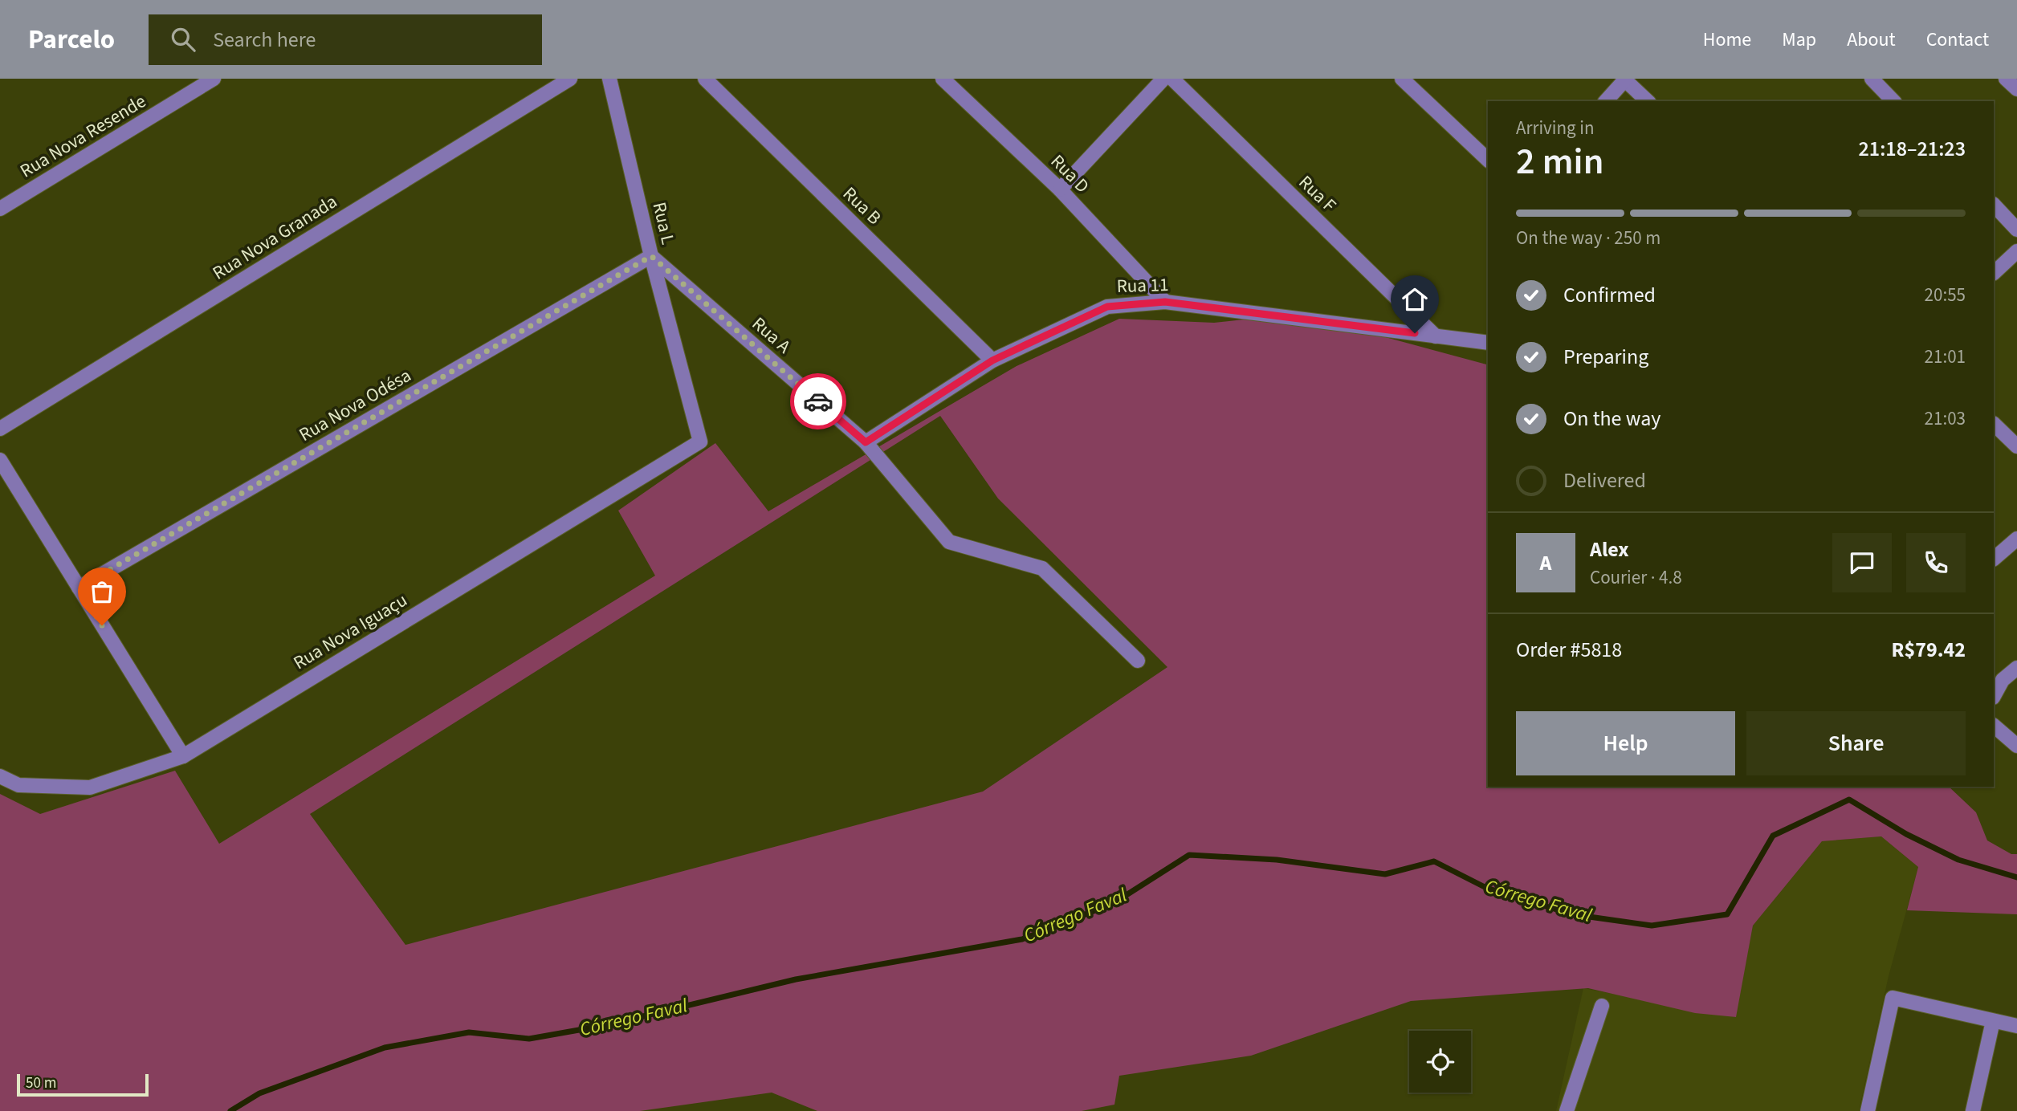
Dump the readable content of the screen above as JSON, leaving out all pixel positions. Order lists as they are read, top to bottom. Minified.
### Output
{"streets":{"street":["Rua Nova Resende","Rua D","Rua F","Rua B","Rua L","Rua Nova Granada","Rua 11","Rua A","Rua Nova Odésa","Rua Nova Iguaçu"]},"crossings":[["Rua D","Rua 11"],["Rua F","Rua 11"],["Rua B","Rua 11"],["Rua L","Rua A"],["Rua L","Rua Nova Odésa"],["Rua L","Rua Nova Iguaçu"],["Rua 11","Rua A"],["Rua A","Rua Nova Odésa"]],"water":["Córrego Faval"],"scale_bar":"50 m","page":{"header":"Parcelo","search":"Search here","nav":["Home","Map","About","Contact"],"heading":["2 min","Arriving in","21:18–21:23"],"panel":["Alex","Courier · 4.8","Order #5818","R$79.42"],"bar":"On the way · 250 m","list":[["Confirmed","20:55"],["Preparing","21:01"],["On the way","21:03"],"Delivered"],"round":"A","buttons":["Help","Share"],"scale":"50 m"}}
